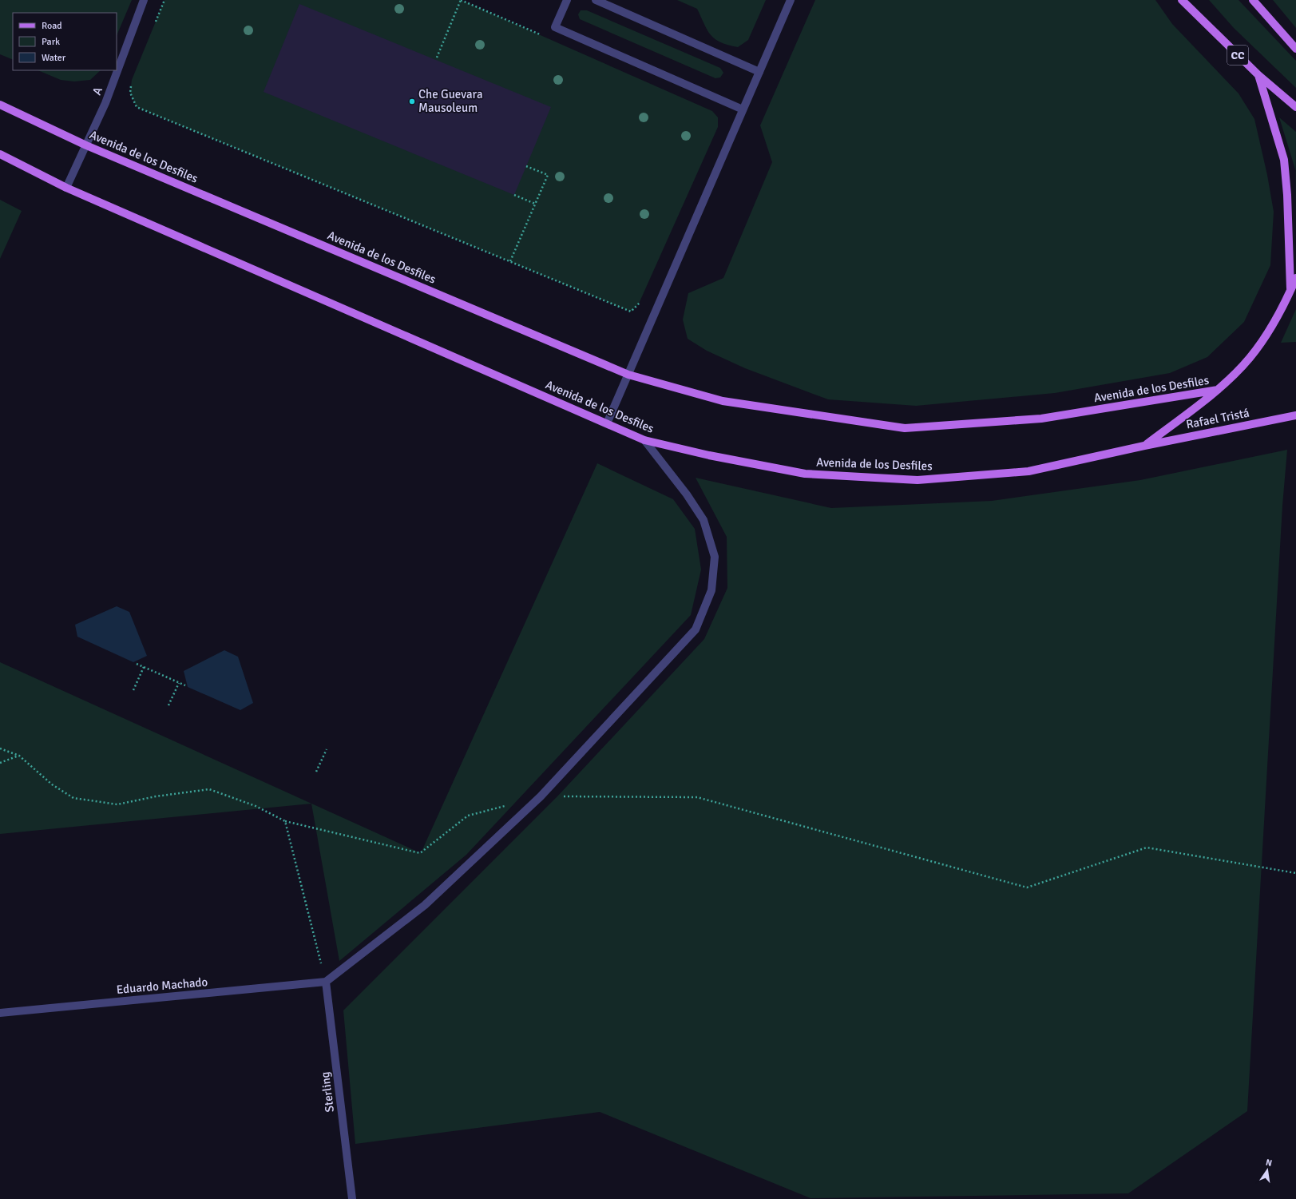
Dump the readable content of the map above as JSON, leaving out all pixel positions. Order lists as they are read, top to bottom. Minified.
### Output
{"streets":{"main road":["CC","Avenida de los Desfiles","Rafael Tristá"],"street":["A","Eduardo Machado","Sterling"]},"crossings":[["A","Avenida de los Desfiles"],["Avenida de los Desfiles","Rafael Tristá"],["Eduardo Machado","Sterling"]],"places":["Che Guevara Mausoleum"],"legend":["Road","Park","Water"],"north":"top"}
